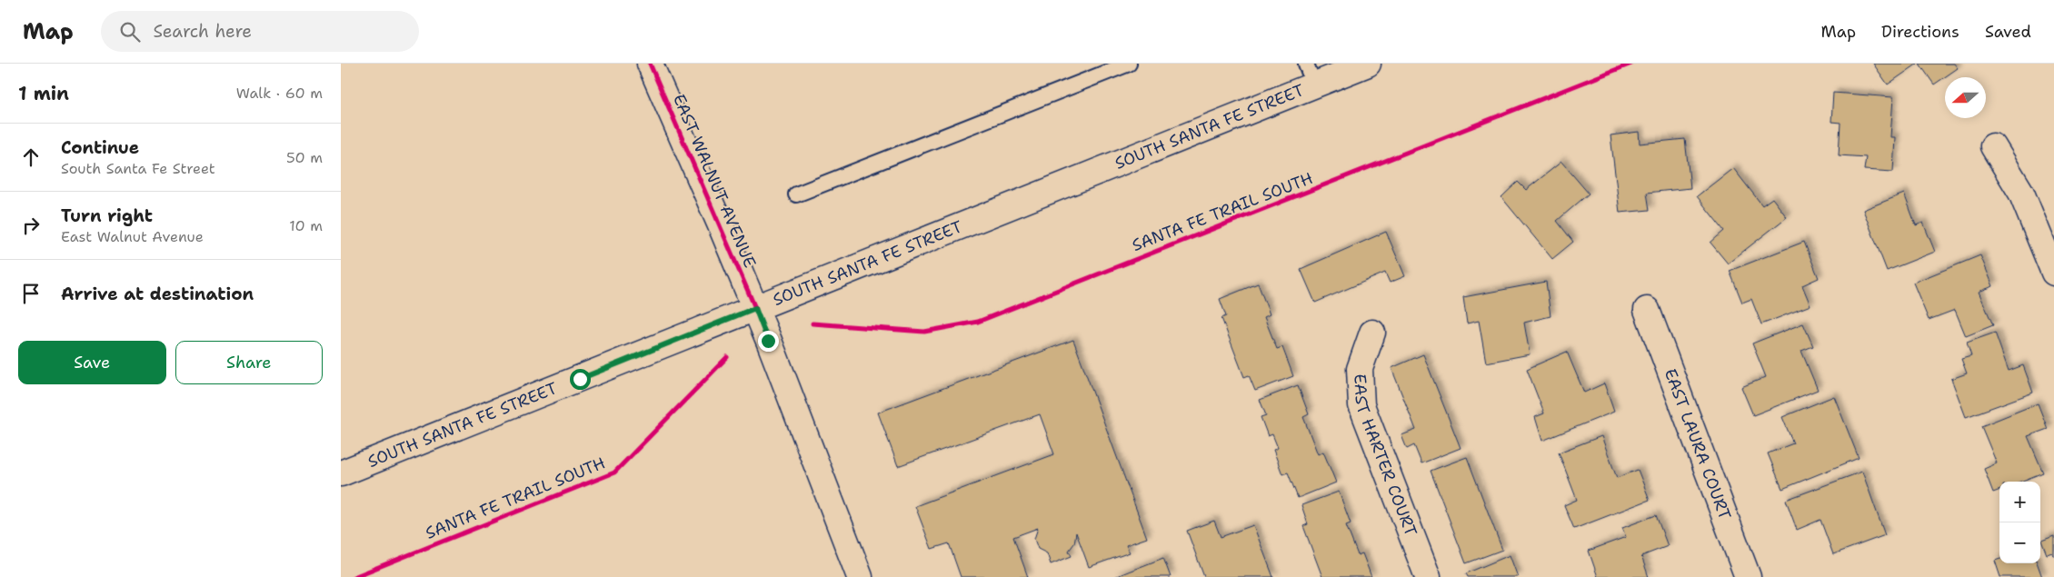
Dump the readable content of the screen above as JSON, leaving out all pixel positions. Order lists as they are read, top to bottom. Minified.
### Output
{"streets":{"street":["SOUTH SANTA FE STREET","EAST WALNUT AVENUE","EAST LAURA COURT","EAST HARTER COURT"],"cycle path":["SANTA FE TRAIL SOUTH"]},"crossings":[["SOUTH SANTA FE STREET","EAST WALNUT AVENUE"]],"north":"left","page":{"header":"Map","search":"Search here","nav":["Map","Directions","Saved"],"heading":["1 min","Walk · 60 m"],"list":[["Continue","South Santa Fe Street","50 m"],["Turn right","East Walnut Avenue","10 m"],"Arrive at destination"],"buttons":["Save","Share"],"map_buttons":["+","−"]}}
